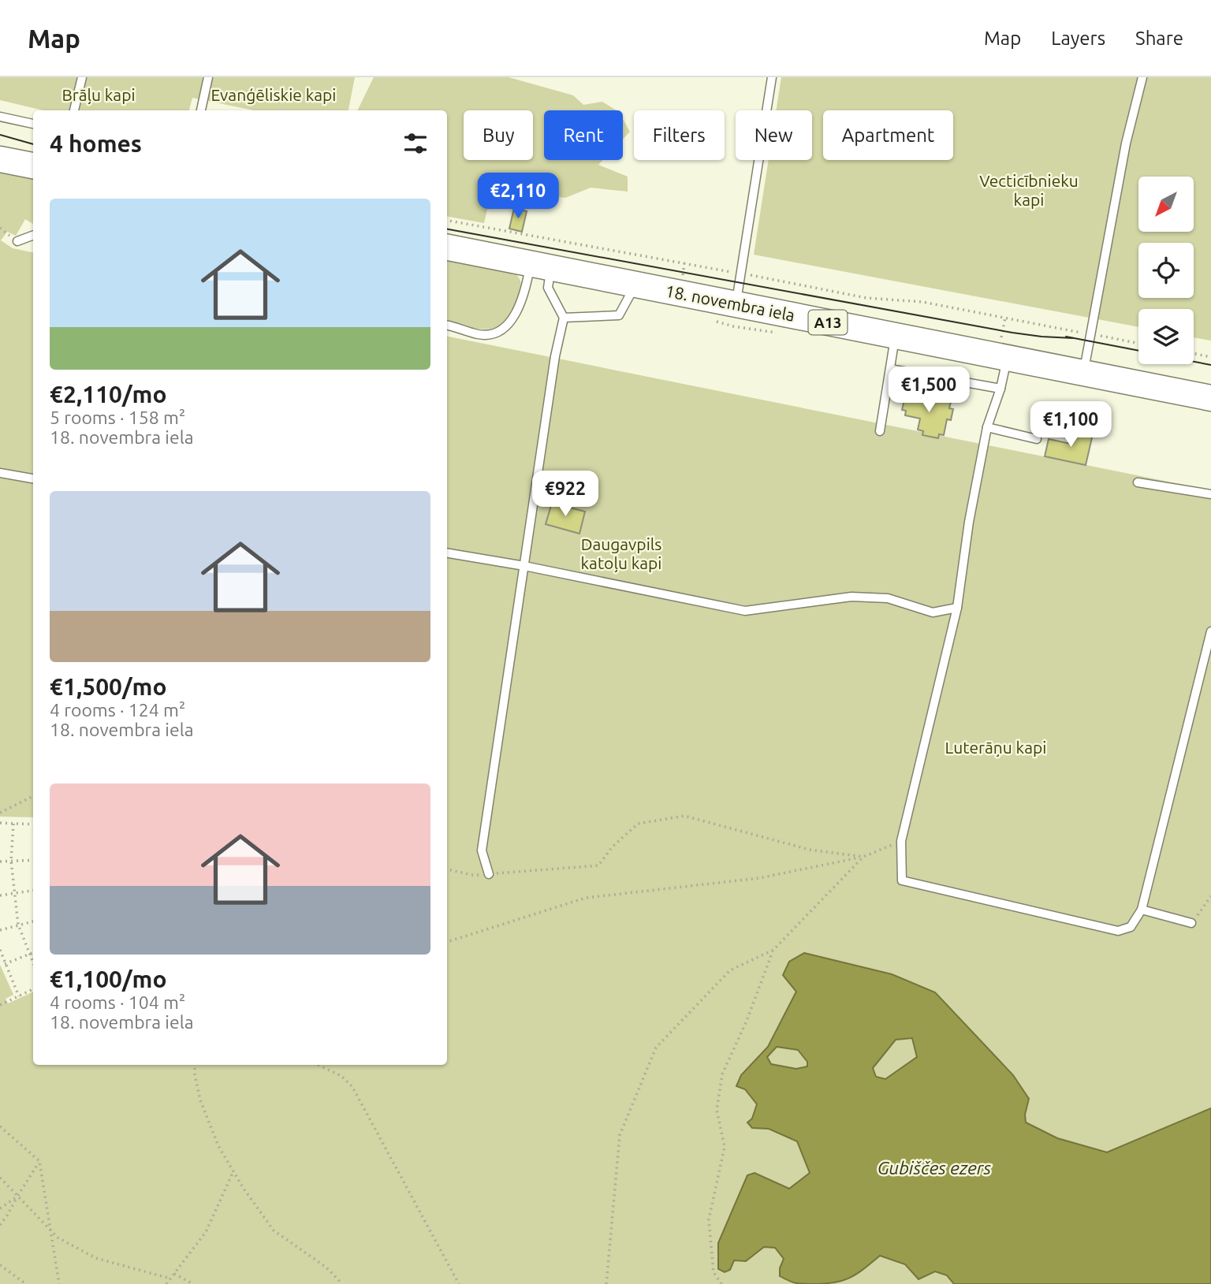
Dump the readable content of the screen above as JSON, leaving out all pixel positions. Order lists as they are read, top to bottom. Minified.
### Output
{"streets":{"main road":["18. novembra iela","A13"]},"water":["Gubiščes ezers"],"parks":["Brāļu kapi","Evanģēliskie kapi","Vecticībnieku kapi","Daugavpils katoļu kapi","Luterāņu kapi"],"north":"bottom left","page":{"header":"Map","nav":["Map","Layers","Share"],"chip":["Buy","Rent","Filters","New","Apartment"],"heading":"4 homes","price":["€2,110","€1,500","€1,100","€922"],"list":[{"name":"€2,110/mo","note":"5 rooms · 158 m² · 18. novembra iela"},{"name":"€1,500/mo","note":"4 rooms · 124 m² · 18. novembra iela"},{"name":"€1,100/mo","note":"4 rooms · 104 m² · 18. novembra iela"}]}}
